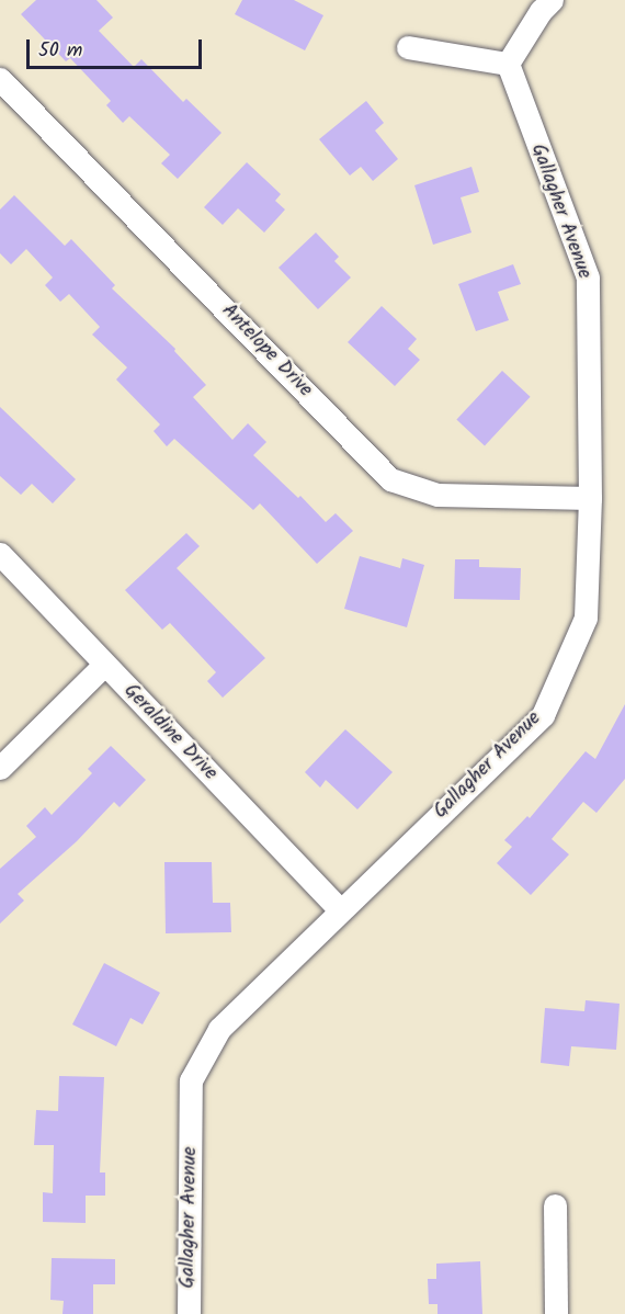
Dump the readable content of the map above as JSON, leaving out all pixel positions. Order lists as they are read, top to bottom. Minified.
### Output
{"streets":{"street":["Gallagher Avenue","Antelope Drive","Geraldine Drive"]},"crossings":[["Gallagher Avenue","Antelope Drive"],["Gallagher Avenue","Geraldine Drive"]],"scale_bar":"50 m"}
